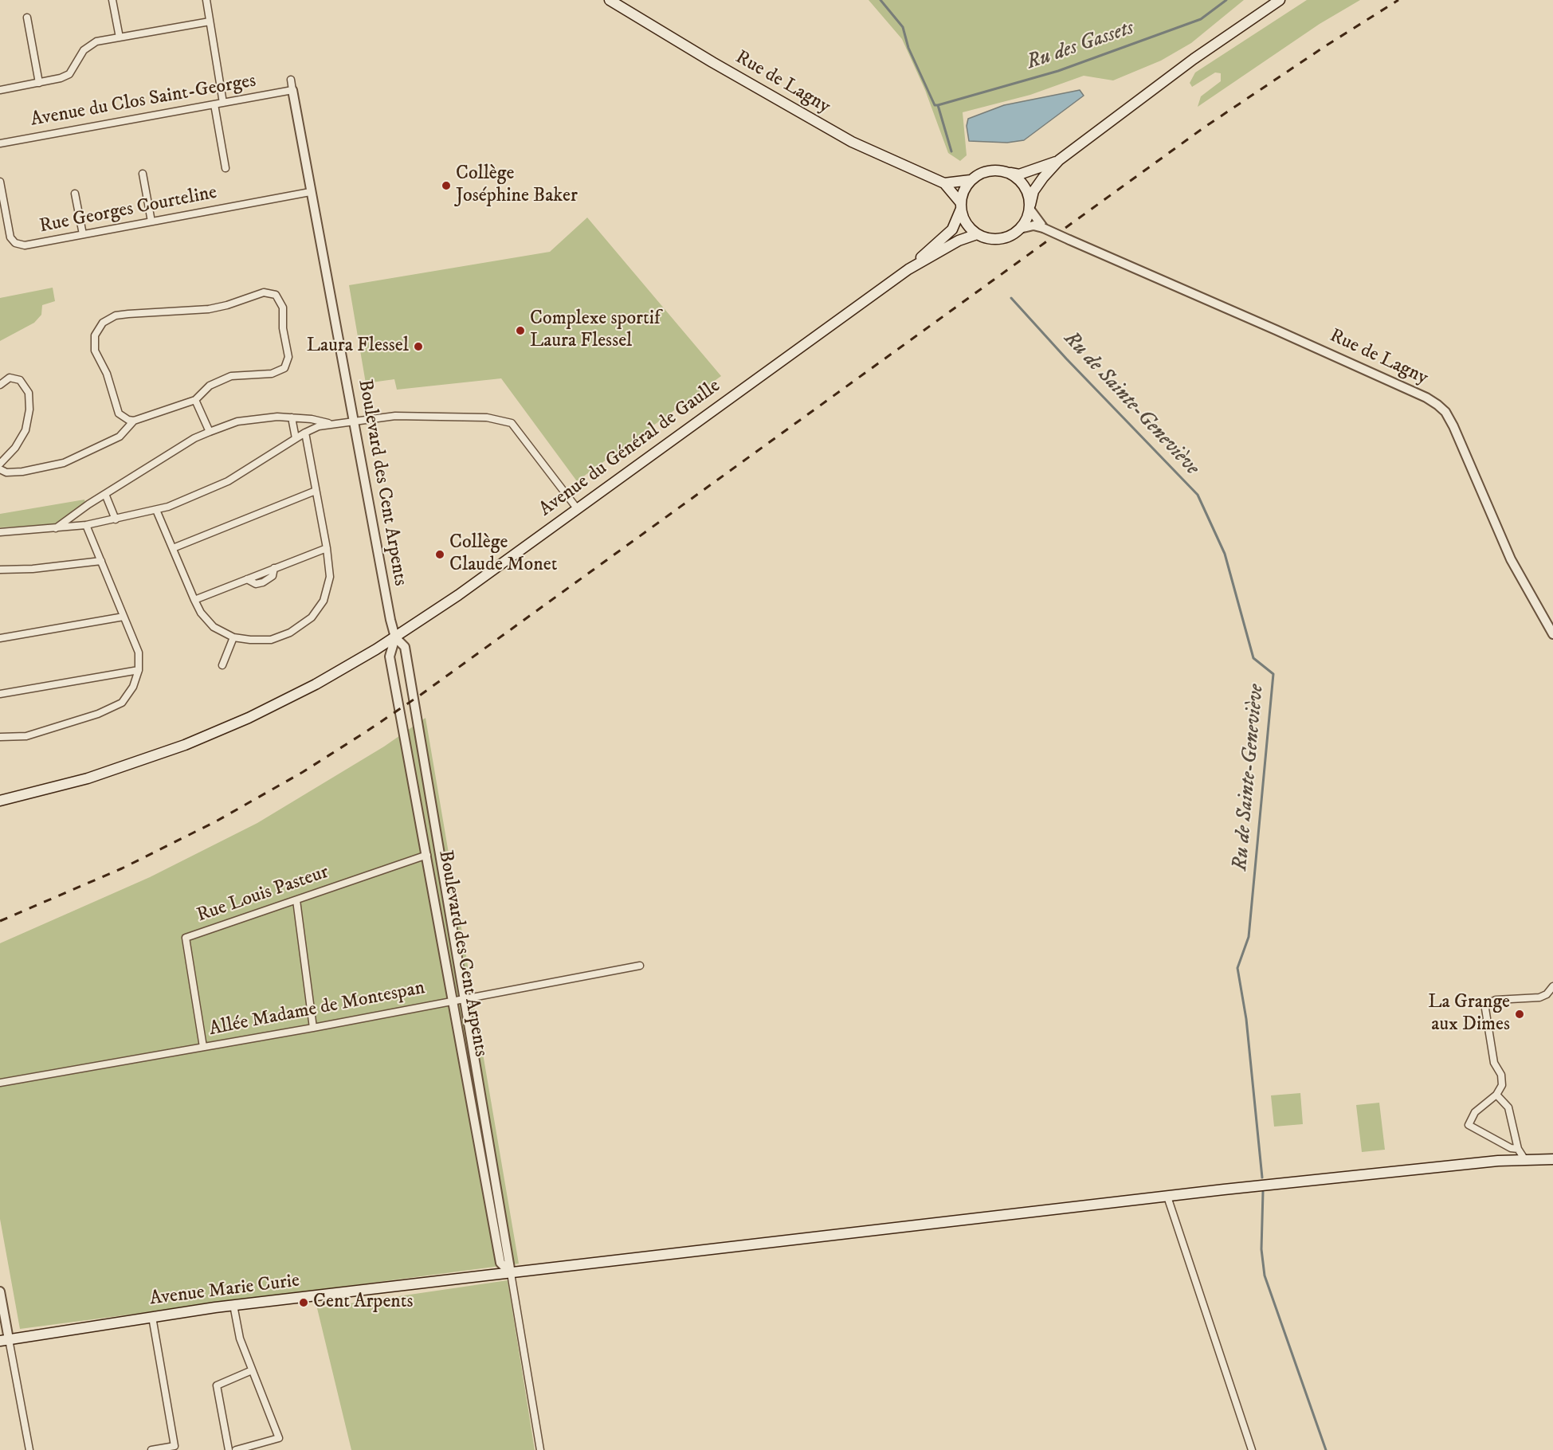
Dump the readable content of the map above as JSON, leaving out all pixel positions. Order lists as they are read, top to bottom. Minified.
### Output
{"streets":{"main road":["Rue de Lagny","Avenue du Général de Gaulle","Avenue Marie Curie"],"street":["Avenue du Clos Saint-Georges","Rue Georges Courteline","Boulevard des Cent Arpents","Rue Louis Pasteur","Allée Madame de Montespan"]},"crossings":[["Rue de Lagny","Avenue du Général de Gaulle"],["Avenue du Clos Saint-Georges","Boulevard des Cent Arpents"],["Rue Georges Courteline","Boulevard des Cent Arpents"],["Avenue du Général de Gaulle","Boulevard des Cent Arpents"],["Boulevard des Cent Arpents","Rue Louis Pasteur"],["Boulevard des Cent Arpents","Allée Madame de Montespan"],["Boulevard des Cent Arpents","Avenue Marie Curie"],["Rue Louis Pasteur","Allée Madame de Montespan"]],"water":["Ru des Gassets","Ru de Sainte-Geneviève"],"places":["Collège Joséphine Baker","Complexe sportif Laura Flessel","Laura Flessel","Collège Claude Monet","La Grange aux Dimes","Cent Arpents"]}
